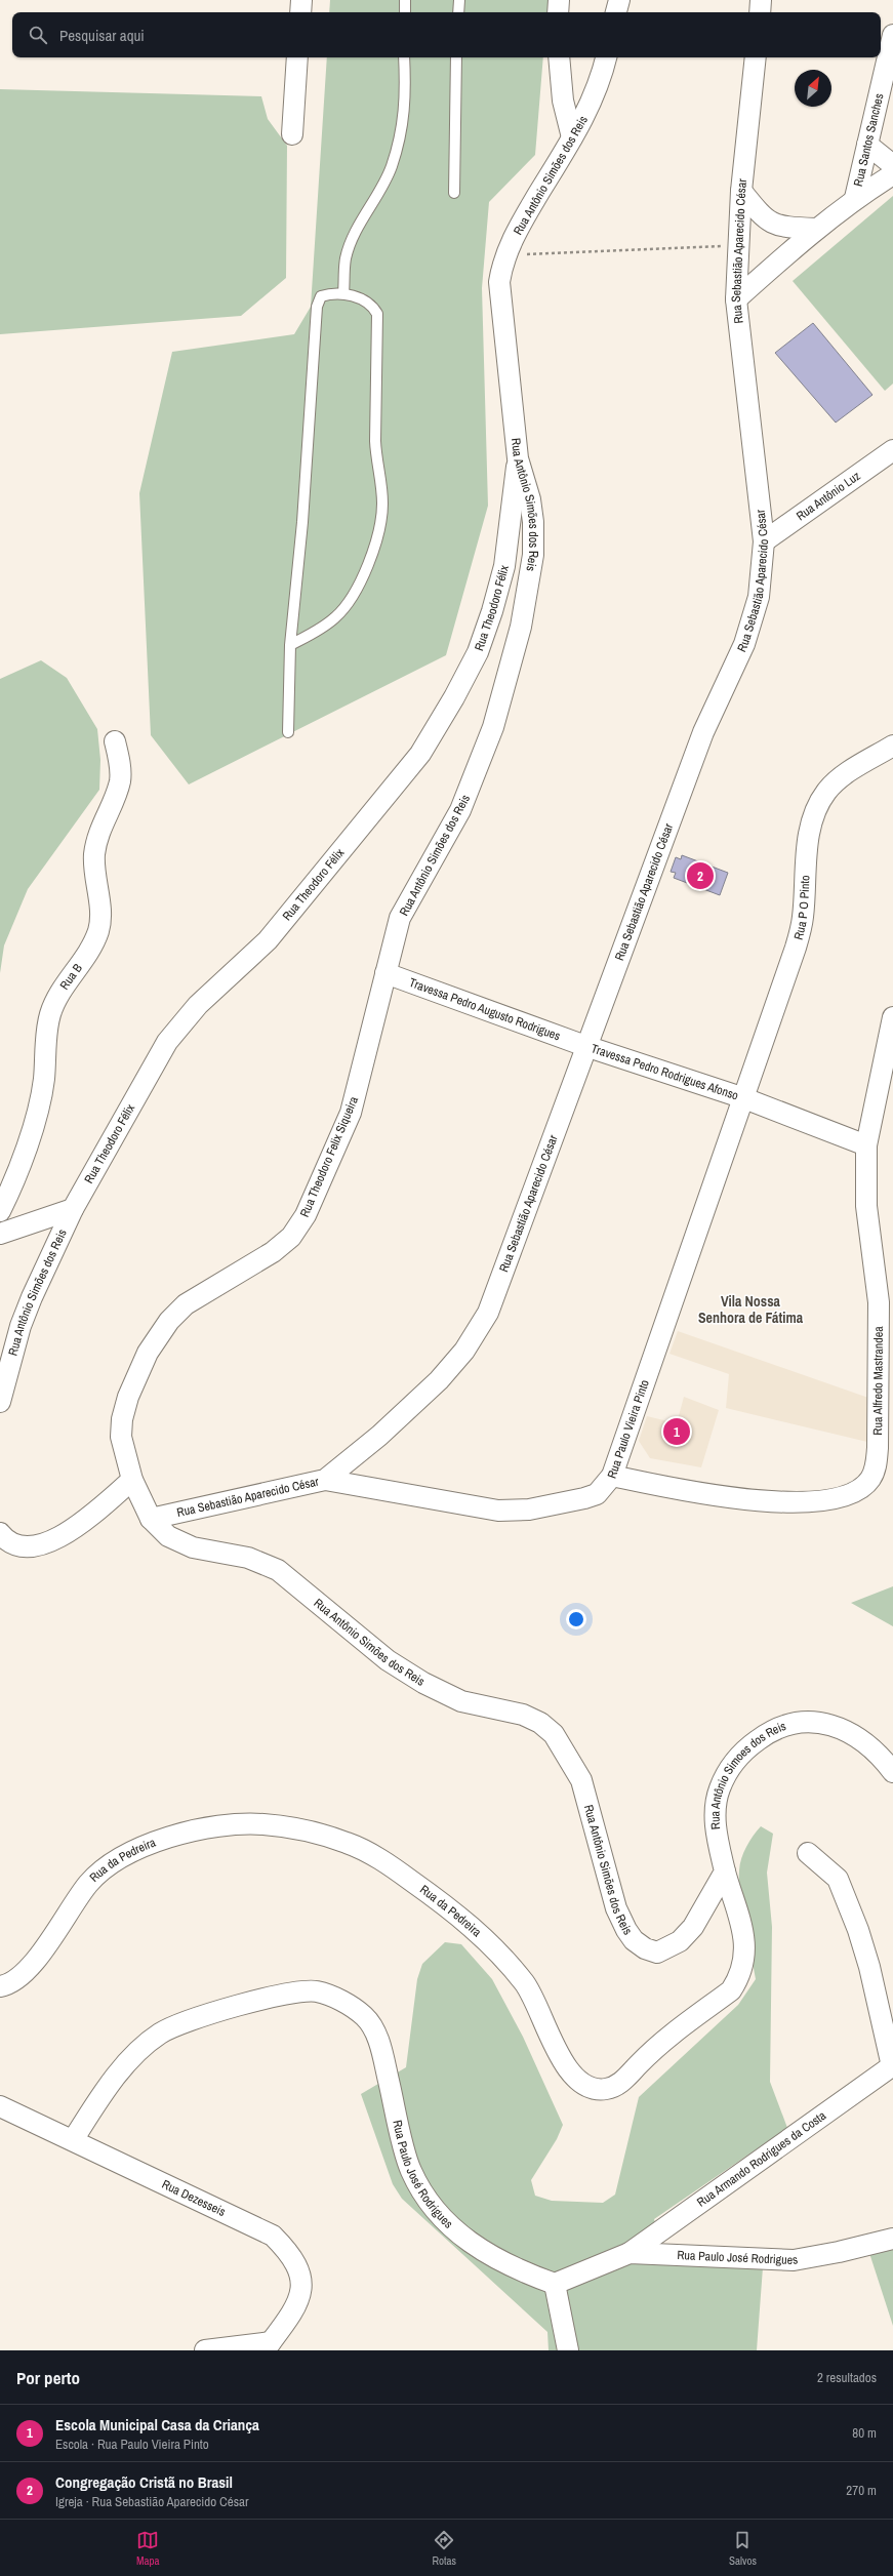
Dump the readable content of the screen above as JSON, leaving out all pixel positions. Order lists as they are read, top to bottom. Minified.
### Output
{"streets":{"street":["Rua Santos Sanches","Rua Antônio Simões dos Reis","Rua Sebastião Aparecido César","Rua Antônio Luz","Rua Theodoro Félix","Rua P O Pinto","Rua B","Travessa Pedro Augusto Rodrigues","Travessa Pedro Rodrigues Afonso","Rua Theodoro Felix Siqueira","Rua Alfredo Mastrandea","Rua Paulo Vieira Pinto","Rua Antônio Simoes dos Reis","Rua da Pedreira","Rua Armando Rodrigues da Costa","Rua Paulo José Rodrigues","Rua Dezesseis"]},"crossings":[["Rua Antônio Simões dos Reis","Rua Sebastião Aparecido César"],["Rua Antônio Simões dos Reis","Rua Theodoro Félix"],["Rua Antônio Simões dos Reis","Rua Theodoro Felix Siqueira"],["Rua Antônio Simões dos Reis","Rua Antônio Simoes dos Reis"],["Rua Antônio Simões dos Reis","Rua da Pedreira"],["Rua Sebastião Aparecido César","Rua Antônio Luz"],["Rua Sebastião Aparecido César","Travessa Pedro Augusto Rodrigues"],["Rua Sebastião Aparecido César","Travessa Pedro Rodrigues Afonso"],["Rua Sebastião Aparecido César","Rua Paulo Vieira Pinto"],["Rua P O Pinto","Travessa Pedro Rodrigues Afonso"],["Rua P O Pinto","Rua Paulo Vieira Pinto"],["Travessa Pedro Augusto Rodrigues","Travessa Pedro Rodrigues Afonso"],["Travessa Pedro Augusto Rodrigues","Rua Theodoro Felix Siqueira"],["Travessa Pedro Rodrigues Afonso","Rua Paulo Vieira Pinto"],["Rua Alfredo Mastrandea","Rua Paulo Vieira Pinto"],["Rua Antônio Simoes dos Reis","Rua da Pedreira"],["Rua Armando Rodrigues da Costa","Rua Paulo José Rodrigues"],["Rua Paulo José Rodrigues","Rua Dezesseis"]],"districts":["Vila Nossa Senhora de Fátima"],"north":"top right","page":{"search":"Pesquisar aqui","pins":["2","1"],"heading":["Por perto","2 resultados"],"list":[{"mark":"1","name":"Escola Municipal Casa da Criança","note":"Escola · Rua Paulo Vieira Pinto","value":"80 m"},{"mark":"2","name":"Congregação Cristã no Brasil","note":"Igreja · Rua Sebastião Aparecido César","value":"270 m"}],"nav":["Mapa","Rotas","Salvos"]}}
